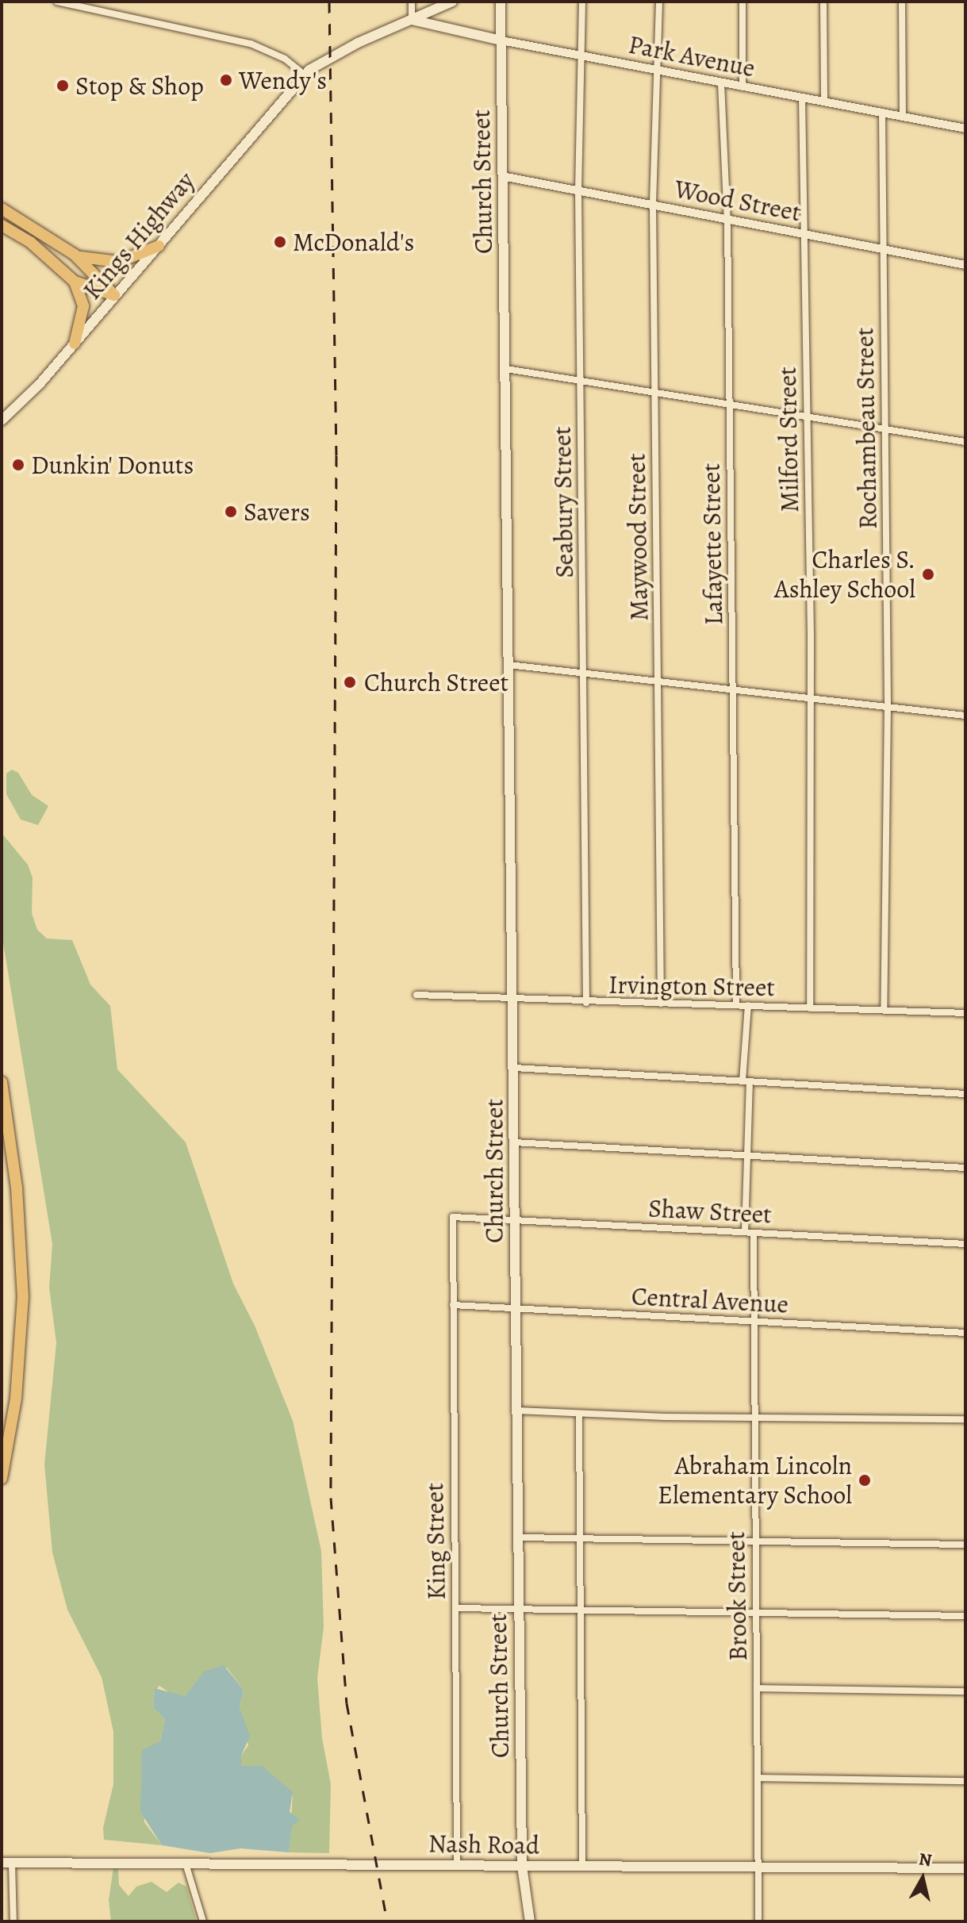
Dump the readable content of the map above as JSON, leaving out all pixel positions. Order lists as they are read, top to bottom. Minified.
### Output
{"streets":{"main road":["Park Avenue","Church Street","Kings Highway","Nash Road"],"street":["Wood Street","Rochambeau Street","Milford Street","Seabury Street","Maywood Street","Lafayette Street","Irvington Street","Shaw Street","Central Avenue","King Street","Brook Street"]},"crossings":[["Park Avenue","Church Street"],["Park Avenue","Kings Highway"],["Park Avenue","Rochambeau Street"],["Park Avenue","Milford Street"],["Park Avenue","Seabury Street"],["Park Avenue","Maywood Street"],["Park Avenue","Lafayette Street"],["Church Street","Wood Street"],["Church Street","Irvington Street"],["Church Street","Shaw Street"],["Church Street","Central Avenue"],["Church Street","Nash Road"],["Wood Street","Rochambeau Street"],["Wood Street","Milford Street"],["Wood Street","Seabury Street"],["Wood Street","Maywood Street"],["Wood Street","Lafayette Street"],["Rochambeau Street","Irvington Street"],["Milford Street","Irvington Street"],["Seabury Street","Irvington Street"],["Maywood Street","Irvington Street"],["Lafayette Street","Irvington Street"],["Shaw Street","King Street"],["Shaw Street","Brook Street"],["Central Avenue","King Street"],["Central Avenue","Brook Street"],["King Street","Nash Road"],["Brook Street","Nash Road"]],"places":["Wendy's","Stop & Shop","McDonald's","Dunkin' Donuts","Savers","Charles S. Ashley School","Church Street","Abraham Lincoln Elementary School"],"north":"top"}
